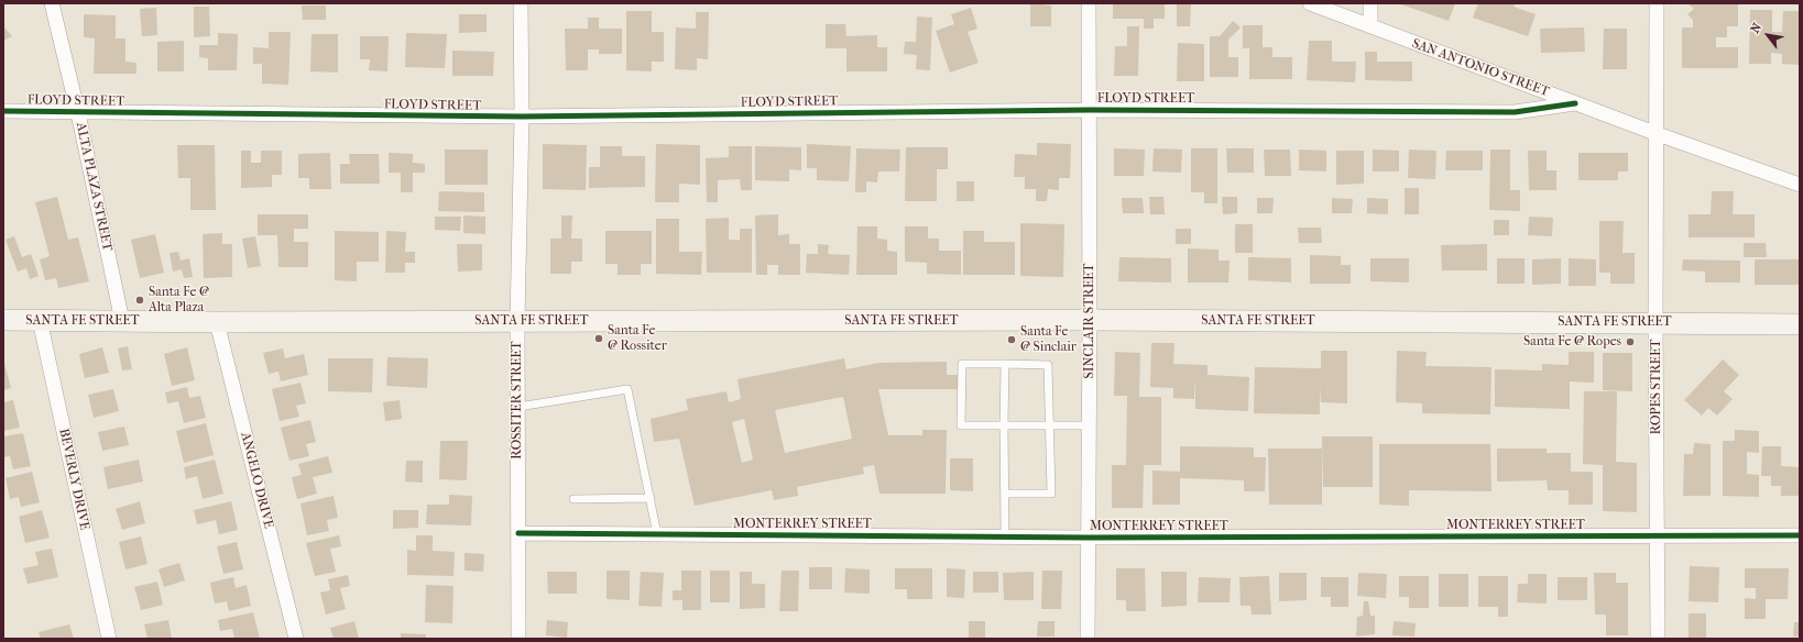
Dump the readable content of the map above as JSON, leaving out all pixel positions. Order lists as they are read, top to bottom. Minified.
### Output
{"streets":{"main road":["SANTA FE STREET"],"street":["SAN ANTONIO STREET","FLOYD STREET","ALTA PLAZA STREET","SINCLAIR STREET","ROPES STREET","ROSSITER STREET","BEVERLY DRIVE","ANGELO DRIVE","MONTERREY STREET"]},"crossings":[["SAN ANTONIO STREET","FLOYD STREET"],["SAN ANTONIO STREET","ROPES STREET"],["FLOYD STREET","ALTA PLAZA STREET"],["FLOYD STREET","SINCLAIR STREET"],["FLOYD STREET","ROSSITER STREET"],["ALTA PLAZA STREET","SANTA FE STREET"],["SANTA FE STREET","SINCLAIR STREET"],["SANTA FE STREET","ROPES STREET"],["SANTA FE STREET","ROSSITER STREET"],["SANTA FE STREET","BEVERLY DRIVE"],["SANTA FE STREET","ANGELO DRIVE"],["SINCLAIR STREET","MONTERREY STREET"],["ROPES STREET","MONTERREY STREET"],["ROSSITER STREET","MONTERREY STREET"]],"places":["Santa Fe @ Alta Plaza","Santa Fe @ Rossiter","Santa Fe @ Sinclair","Santa Fe @ Ropes"],"north":"top left"}
